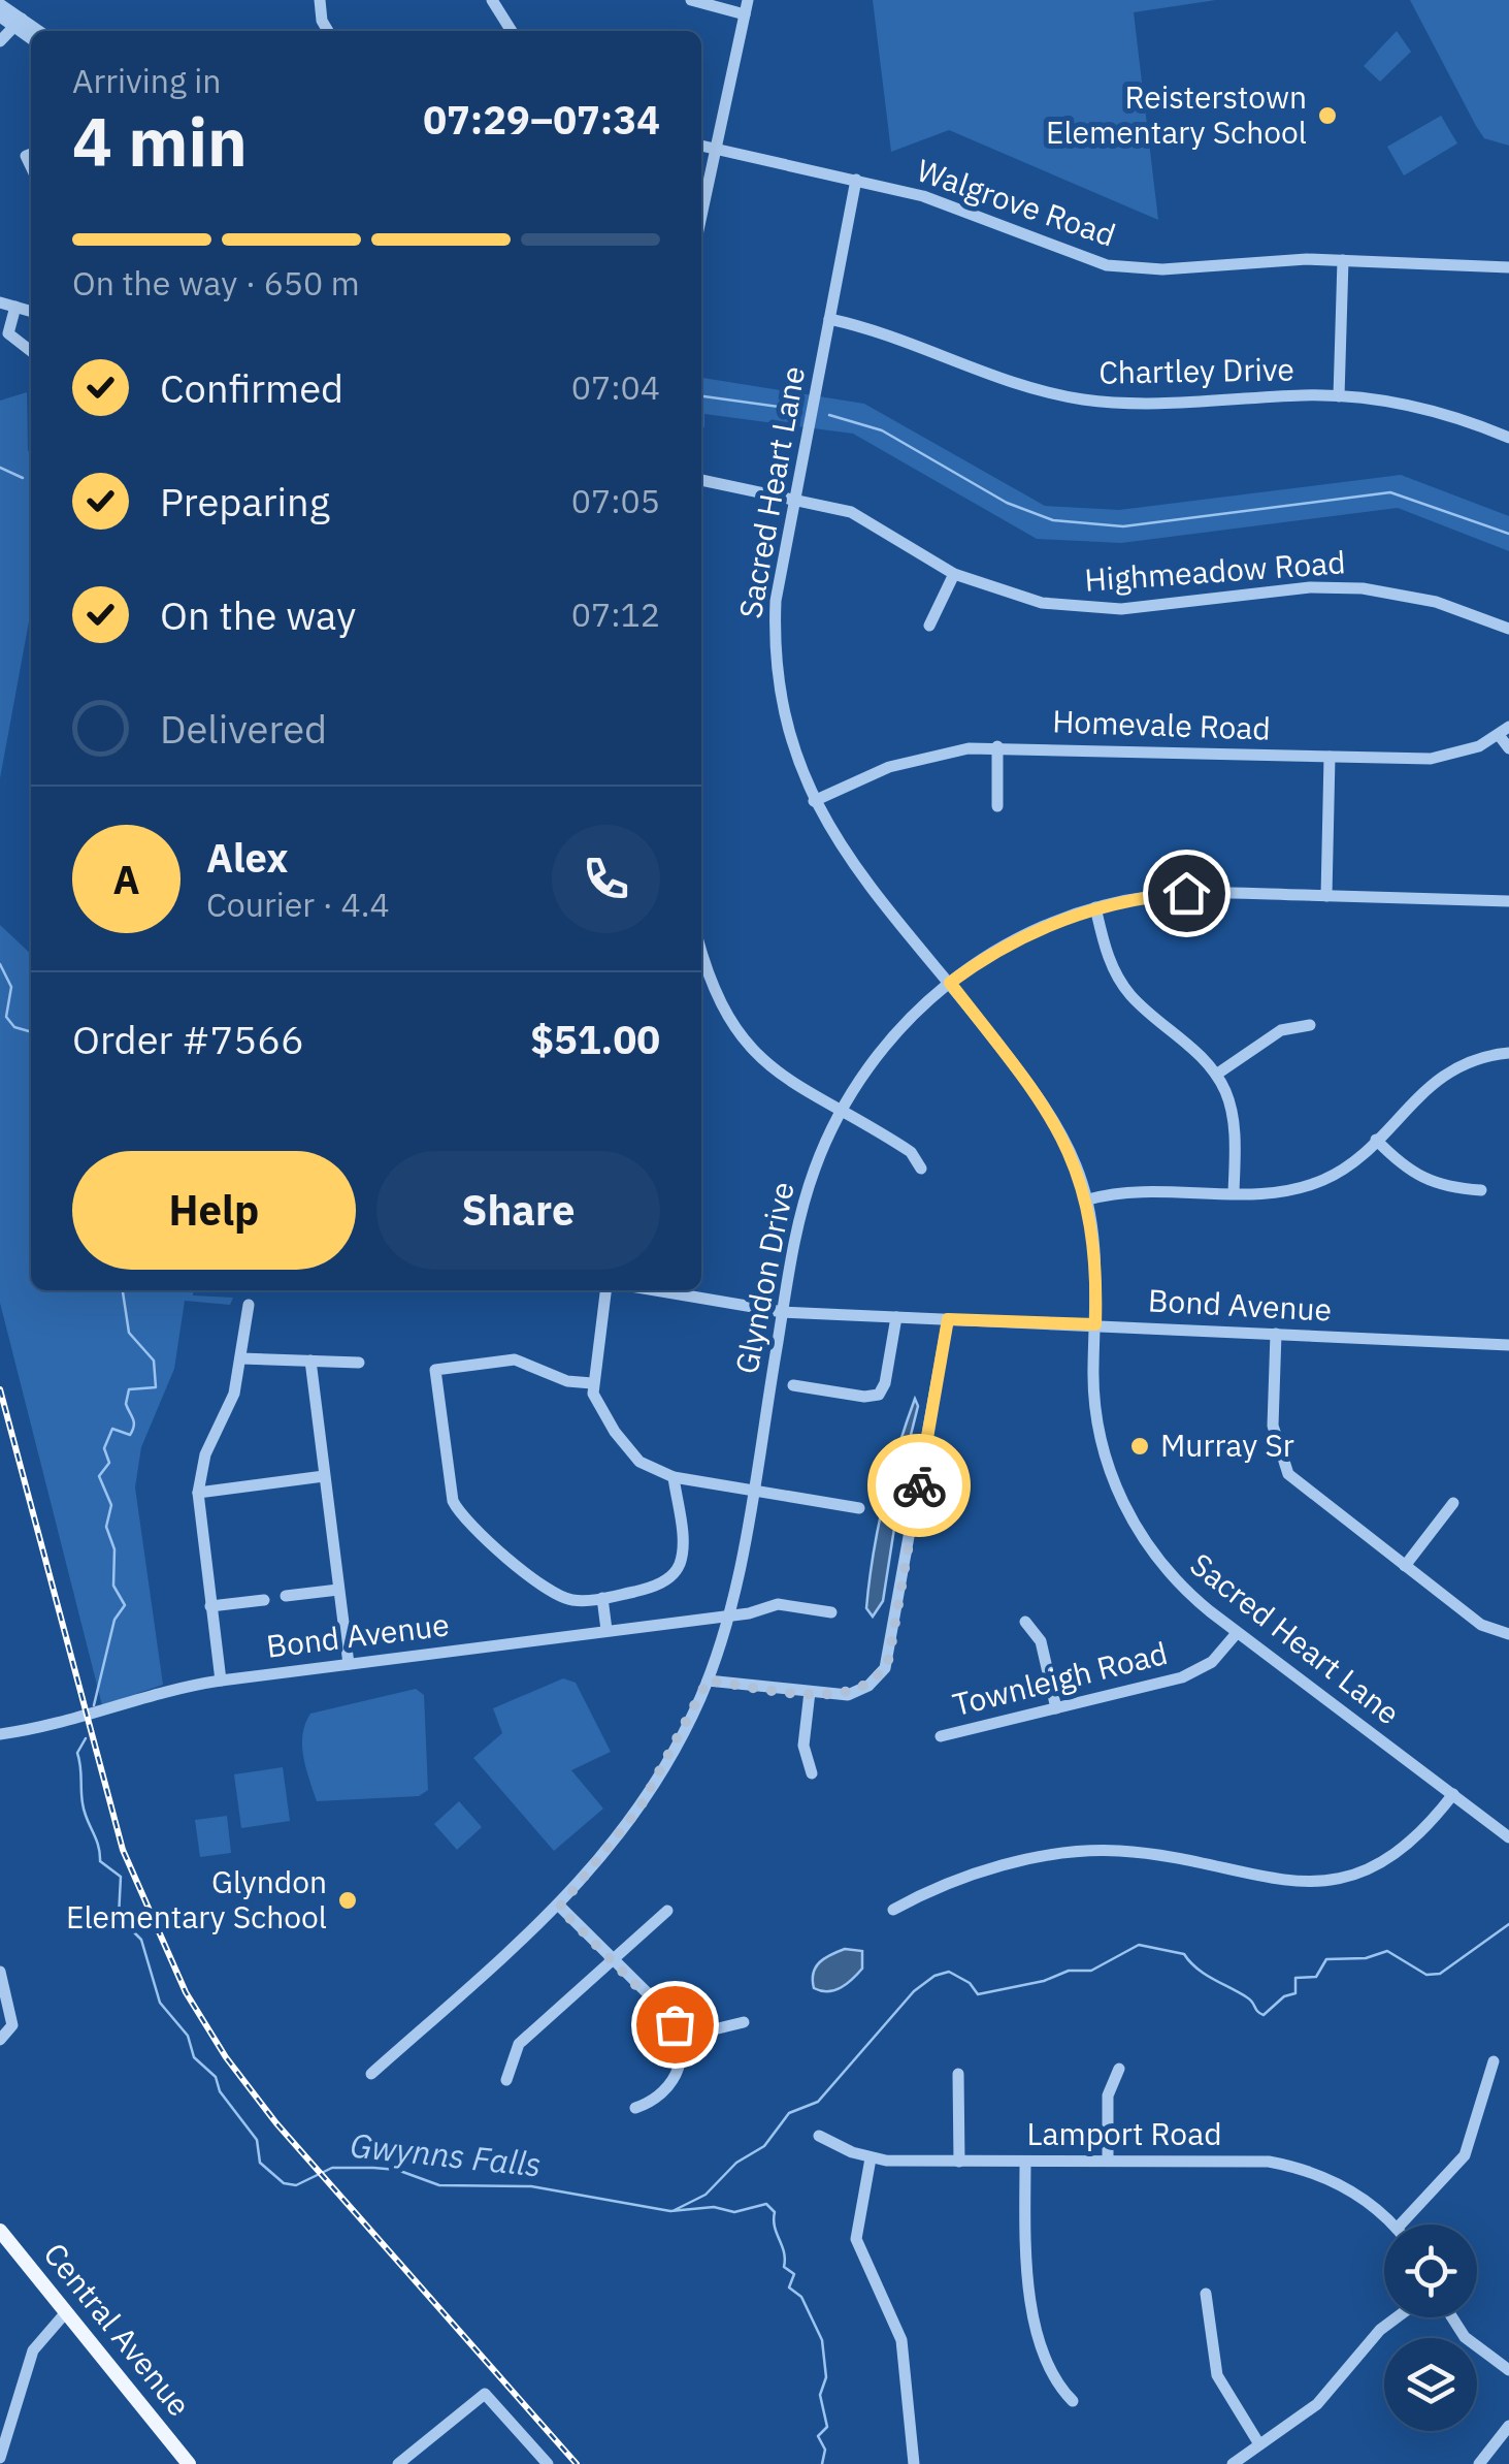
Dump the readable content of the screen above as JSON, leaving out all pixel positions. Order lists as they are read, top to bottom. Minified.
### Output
{"streets":{"main road":["Central Avenue"],"street":["Walgrove Road","Chartley Drive","Sacred Heart Lane","Highmeadow Road","Homevale Road","Glyndon Drive","Bond Avenue","Townleigh Road","Lamport Road"]},"crossings":[["Walgrove Road","Sacred Heart Lane"],["Chartley Drive","Sacred Heart Lane"],["Sacred Heart Lane","Highmeadow Road"],["Sacred Heart Lane","Homevale Road"],["Sacred Heart Lane","Glyndon Drive"],["Sacred Heart Lane","Bond Avenue"],["Sacred Heart Lane","Townleigh Road"],["Glyndon Drive","Bond Avenue"]],"water":["Gwynns Falls"],"places":["Reisterstown Elementary School","Murray Sr","Glyndon Elementary School"],"page":{"heading":["4 min","Arriving in","07:29–07:34"],"panel":["Alex","Courier · 4.4","Order #7566","$51.00"],"bar":"On the way · 650 m","list":[["Confirmed","07:04"],["Preparing","07:05"],["On the way","07:12"],"Delivered"],"round":"A","buttons":["Help","Share"]}}
